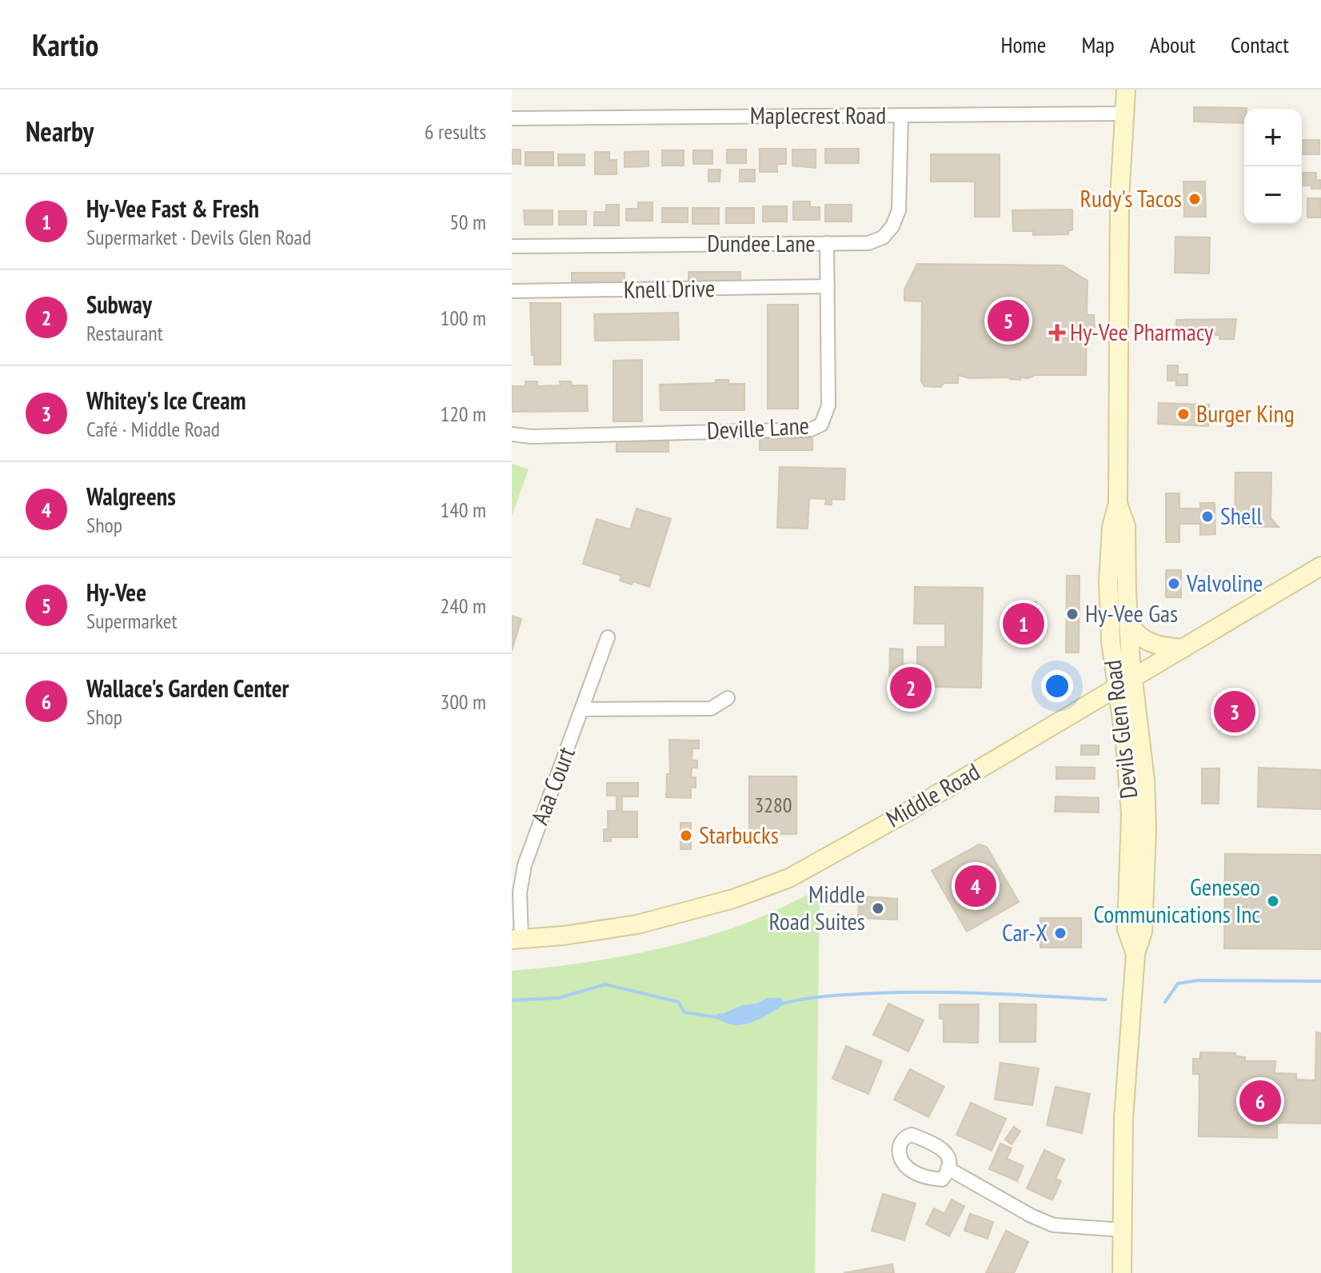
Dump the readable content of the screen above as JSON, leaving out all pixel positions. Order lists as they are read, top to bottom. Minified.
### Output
{"streets":{"main road":["Devils Glen Road","Middle Road"],"street":["Maplecrest Road","Dundee Lane","Knell Drive","Deville Lane","Aaa Court"]},"crossings":[["Maplecrest Road","Dundee Lane"],["Maplecrest Road","Devils Glen Road"],["Dundee Lane","Deville Lane"],["Knell Drive","Deville Lane"],["Devils Glen Road","Middle Road"],["Aaa Court","Middle Road"]],"places":{"other":["Rudy's Tacos","Burger King","Shell","Valvoline","Hy-Vee Gas","Starbucks","Geneseo Communications Inc","Middle Road Suites","Car-X"],"health":["Hy-Vee Pharmacy"]},"house_numbers":["3280"],"page":{"header":"Kartio","nav":["Home","Map","About","Contact"],"heading":["Nearby","6 results"],"map_buttons":["+","−"],"list":[{"mark":"1","name":"Hy-Vee Fast & Fresh","note":"Supermarket · Devils Glen Road","value":"50 m"},{"mark":"2","name":"Subway","note":"Restaurant","value":"100 m"},{"mark":"3","name":"Whitey's Ice Cream","note":"Café · Middle Road","value":"120 m"},{"mark":"4","name":"Walgreens","note":"Shop","value":"140 m"},{"mark":"5","name":"Hy-Vee","note":"Supermarket","value":"240 m"},{"mark":"6","name":"Wallace's Garden Center","note":"Shop","value":"300 m"}],"pins":["5","1","2","3","4","6"]}}
